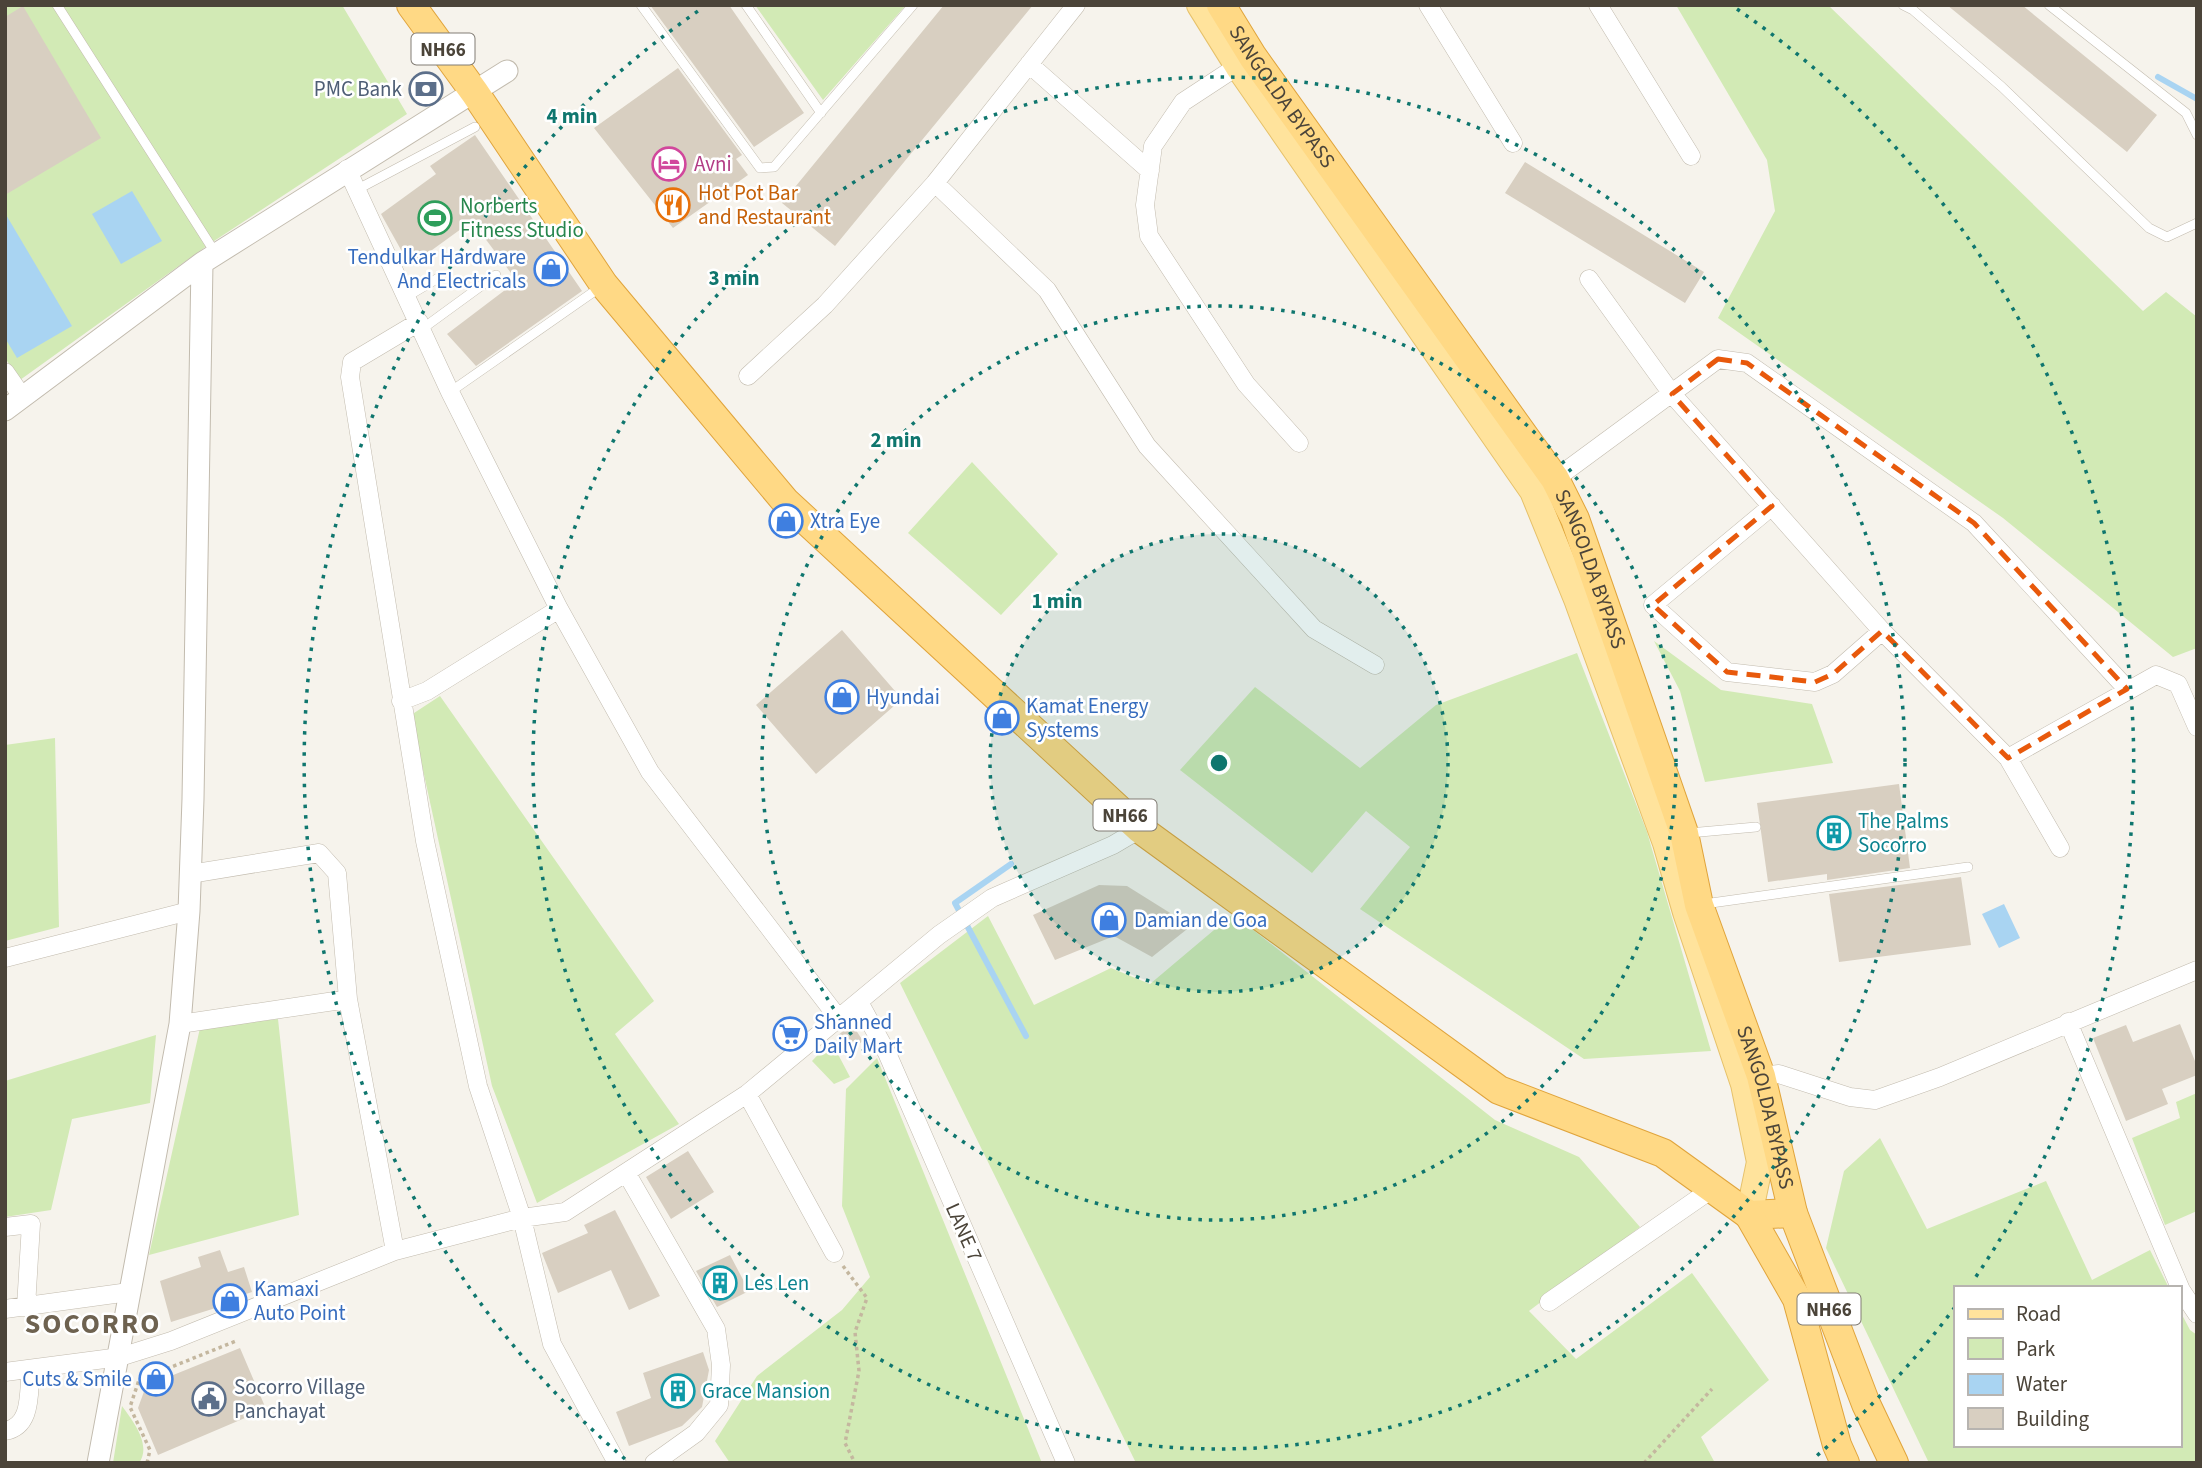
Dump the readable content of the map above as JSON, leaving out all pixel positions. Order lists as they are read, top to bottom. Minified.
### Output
{"streets":{"highway":["NH66","SANGOLDA BYPASS"],"street":["LANE 7"]},"crossings":[["NH66","SANGOLDA BYPASS"]],"districts":["SOCORRO"],"places":{"bank":["PMC Bank"],"hotel":["Avni"],"restaurant":["Hot Pot Bar and Restaurant"],"sports":["Norberts Fitness Studio"],"shop":["Tendulkar Hardware And Electricals","Xtra Eye","Hyundai","Kamat Energy Systems","Damian de Goa","Kamaxi Auto Point","Cuts & Smile"],"building":["The Palms Socorro","Les Len","Grace Mansion"],"supermarket":["Shanned Daily Mart"],"public building":["Socorro Village Panchayat"]},"legend":["Road","Park","Water","Building"],"rings":["4 min","3 min","2 min","1 min"]}
